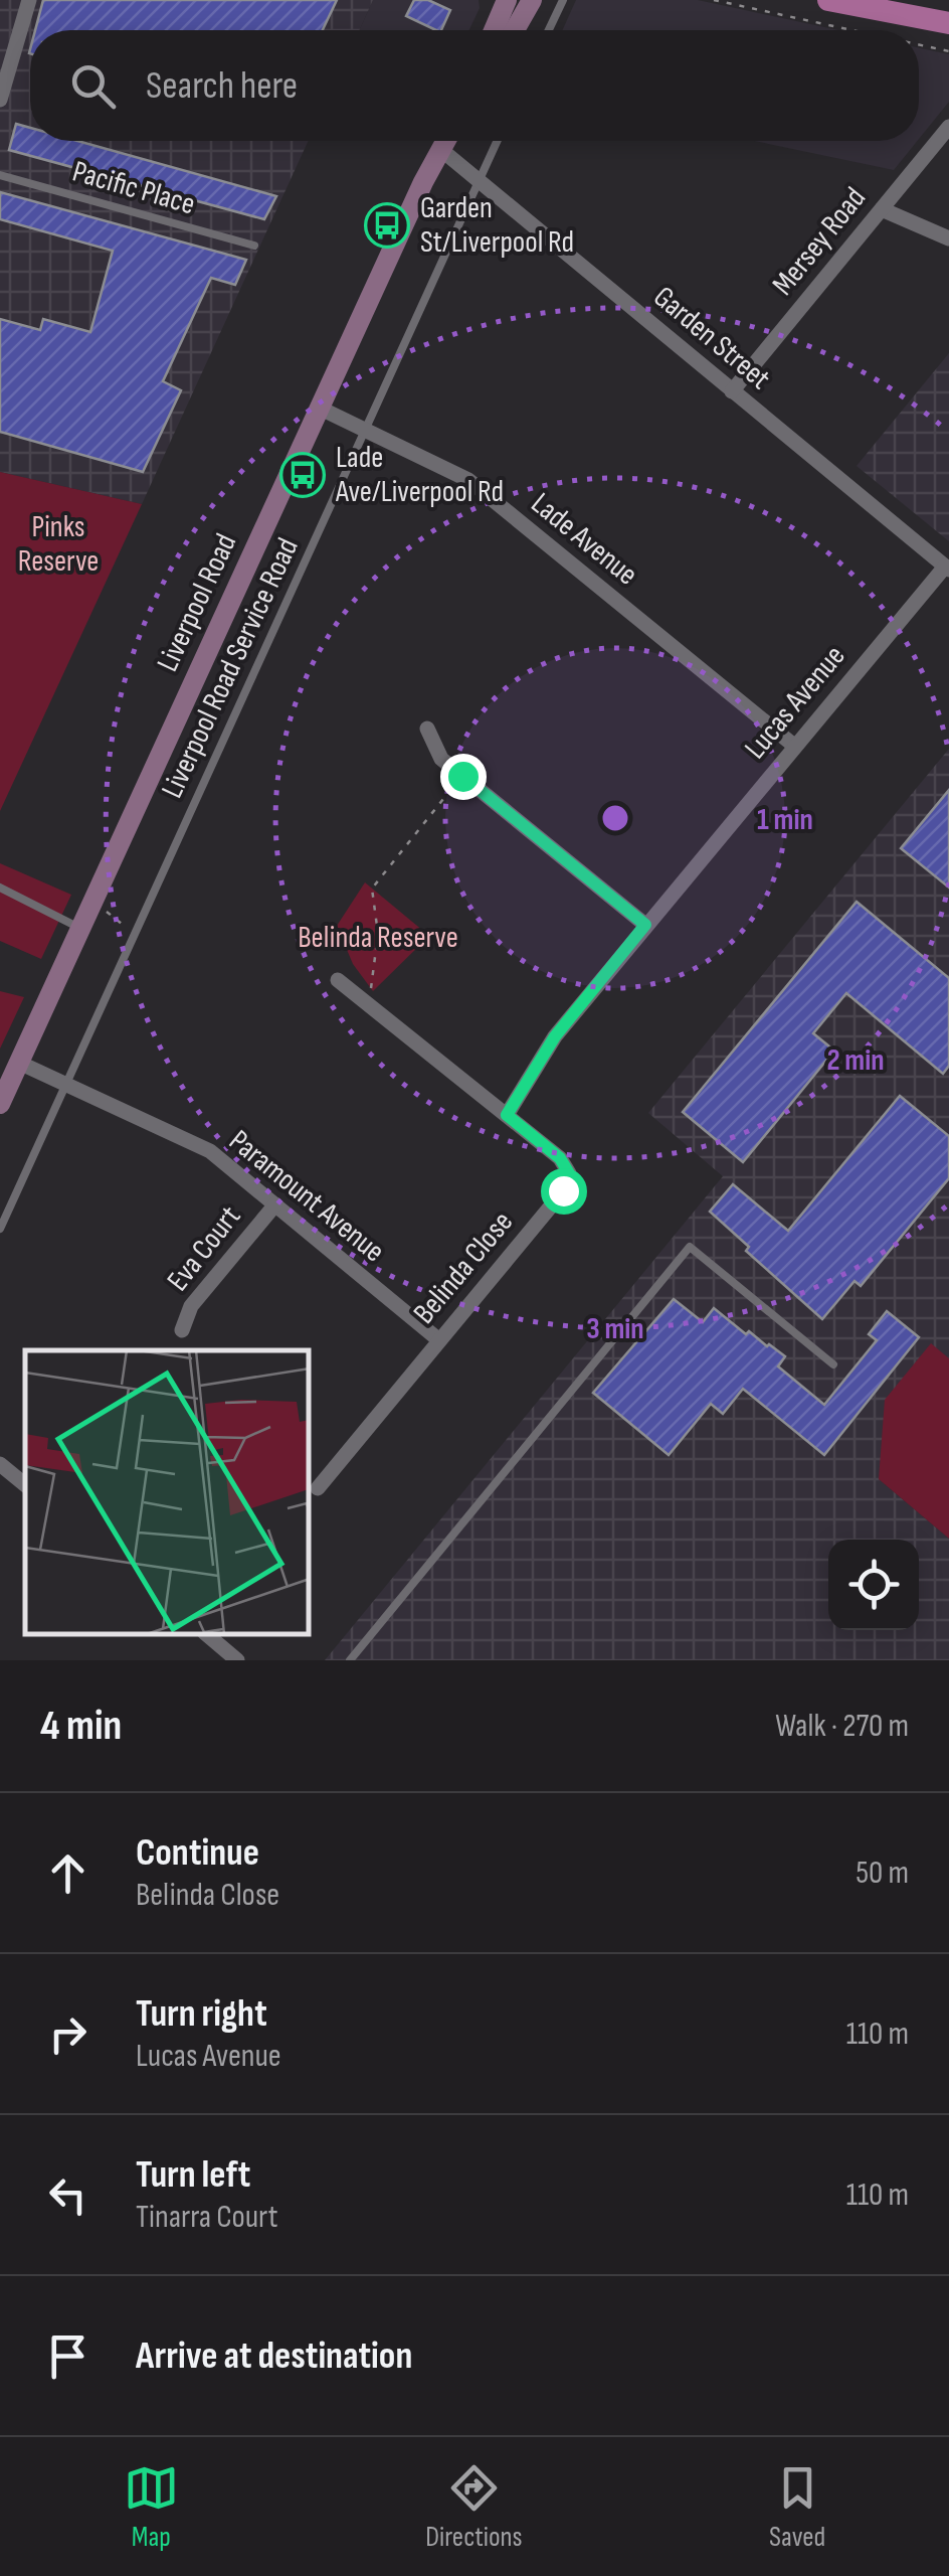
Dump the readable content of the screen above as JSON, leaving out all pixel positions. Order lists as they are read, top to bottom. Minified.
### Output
{"streets":{"main road":["Liverpool Road"],"street":["Mersey Road","Garden Street","Lade Avenue","Lucas Avenue","Paramount Avenue","Eva Court","Belinda Close"],"lane":["Pacific Place","Liverpool Road Service Road"]},"crossings":[["Mersey Road","Garden Street"],["Garden Street","Liverpool Road"],["Garden Street","Liverpool Road Service Road"],["Garden Street","Lucas Avenue"],["Lade Avenue","Liverpool Road"],["Lade Avenue","Liverpool Road Service Road"],["Lade Avenue","Lucas Avenue"],["Liverpool Road","Paramount Avenue"],["Liverpool Road Service Road","Paramount Avenue"],["Lucas Avenue","Belinda Close"],["Paramount Avenue","Eva Court"],["Paramount Avenue","Belinda Close"]],"parks":["Pinks Reserve","Belinda Reserve"],"places":{"bus stop":["Garden St/Liverpool Rd","Lade Ave/Liverpool Rd"]},"page":{"search":"Search here","heading":["4 min","Walk · 270 m"],"list":[["Continue","Belinda Close","50 m"],["Turn right","Lucas Avenue","110 m"],["Turn left","Tinarra Court","110 m"],"Arrive at destination"],"nav":["Map","Directions","Saved"]},"rings":["1 min","2 min","3 min"]}
